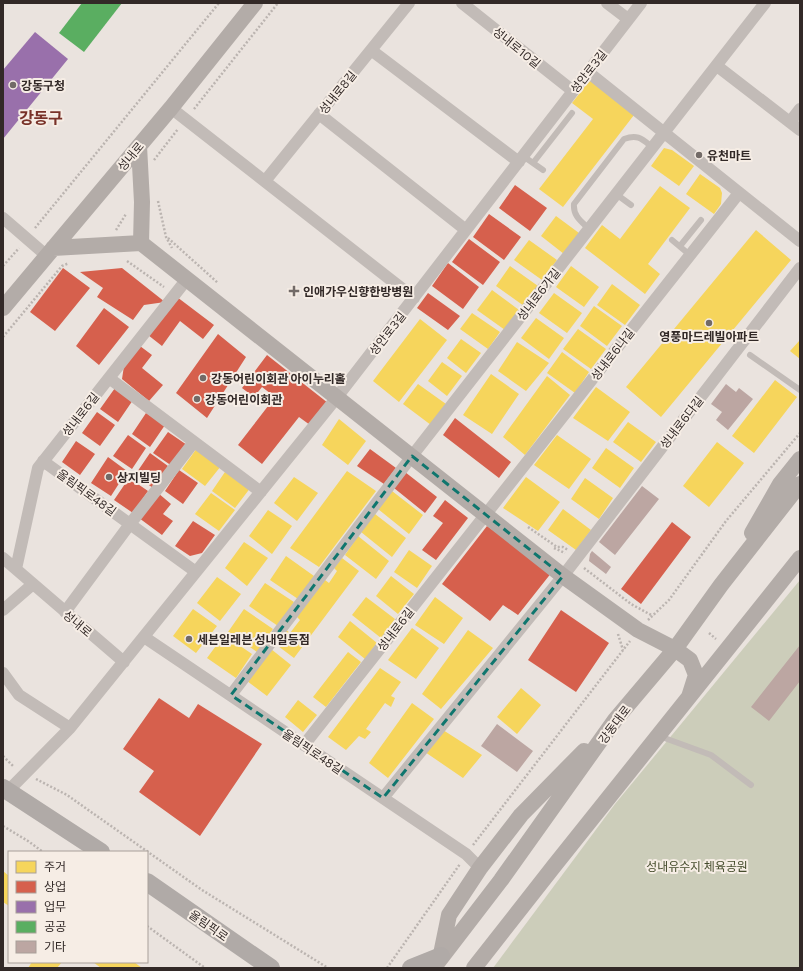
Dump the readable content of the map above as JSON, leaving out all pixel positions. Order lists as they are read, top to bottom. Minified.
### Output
{"streets":{"main road":["성내로","강동대로","올림픽로"],"street":["성내로10길","성안로3길","성내로8길","성내로6가길","성내로6나길","성내로6길","성내로6다길","올림픽로48길"]},"crossings":[["성내로10길","성안로3길"],["성내로","성내로6길"],["성내로6나길","성내로6길"],["성내로6길","올림픽로48길"]],"districts":["강동구"],"parks":["성내유수지 체육공원"],"places":{"other":["강동구청","유천마트","영풍마드레빌아파트","강동어린이회관 아이누리홀","강동어린이회관","상지빌딩","세븐일레븐 성내일등점"],"health":["인애가우신향한방병원"]},"legend":["주거","상업","업무","공공","기타"]}
